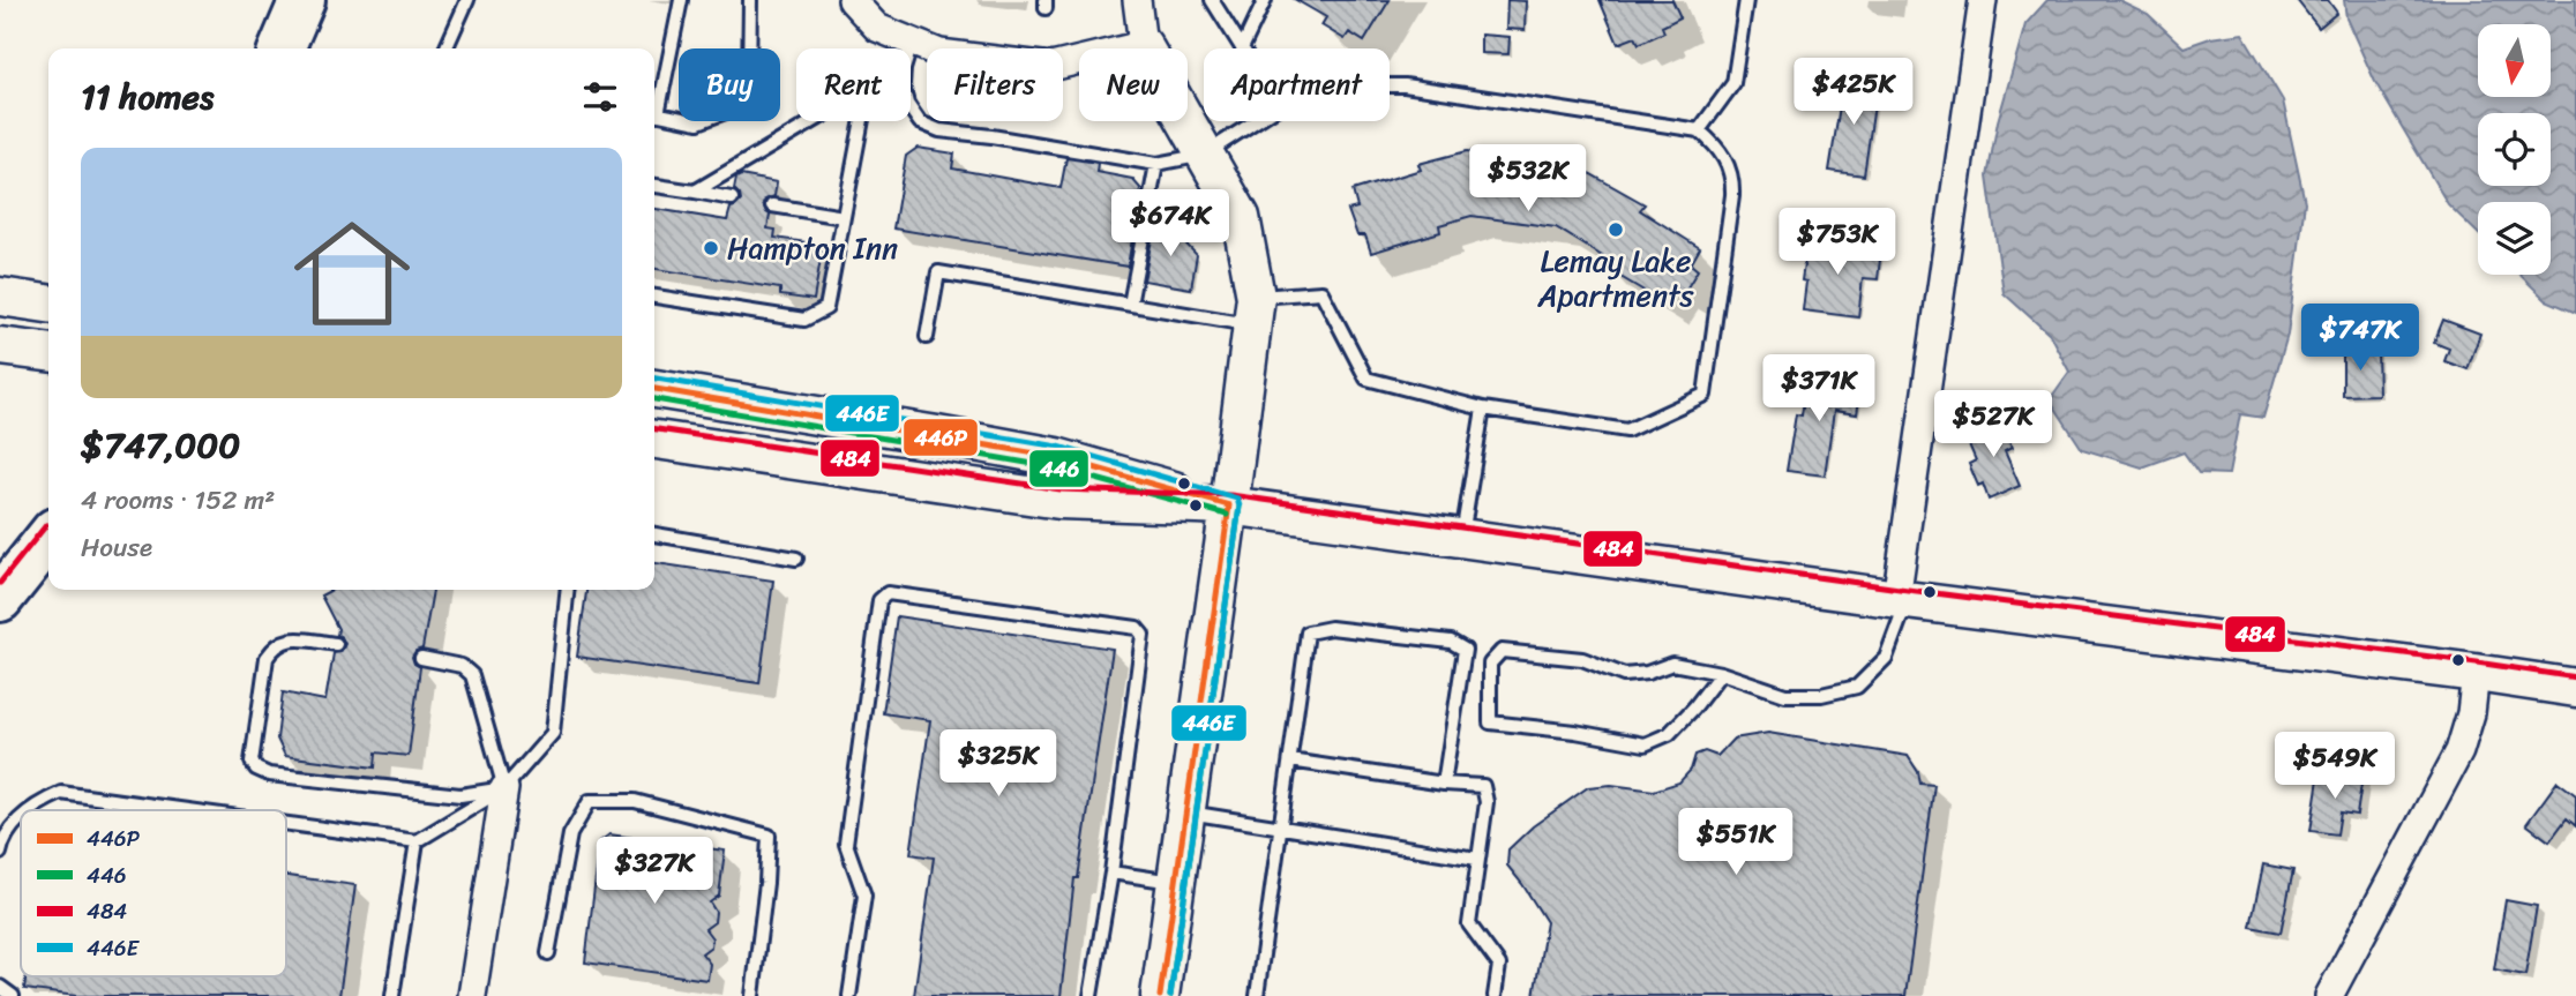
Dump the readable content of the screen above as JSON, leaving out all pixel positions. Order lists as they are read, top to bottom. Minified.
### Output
{"places":["Lemay Lake Apartments","Hampton Inn"],"lines":["transit line 446E","transit line 446P","transit line 446","transit line 484"],"legend":["446P","446","484","446E"],"north":"bottom","page":{"chip":["Buy","Rent","Filters","New","Apartment"],"heading":"11 homes","price":["$425K","$532K","$674K","$753K","$747K","$371K","$527K","$325K","$549K","$551K","$327K"],"list":[{"name":"$747,000","note":"4 rooms · 152 m² · House"}]}}
